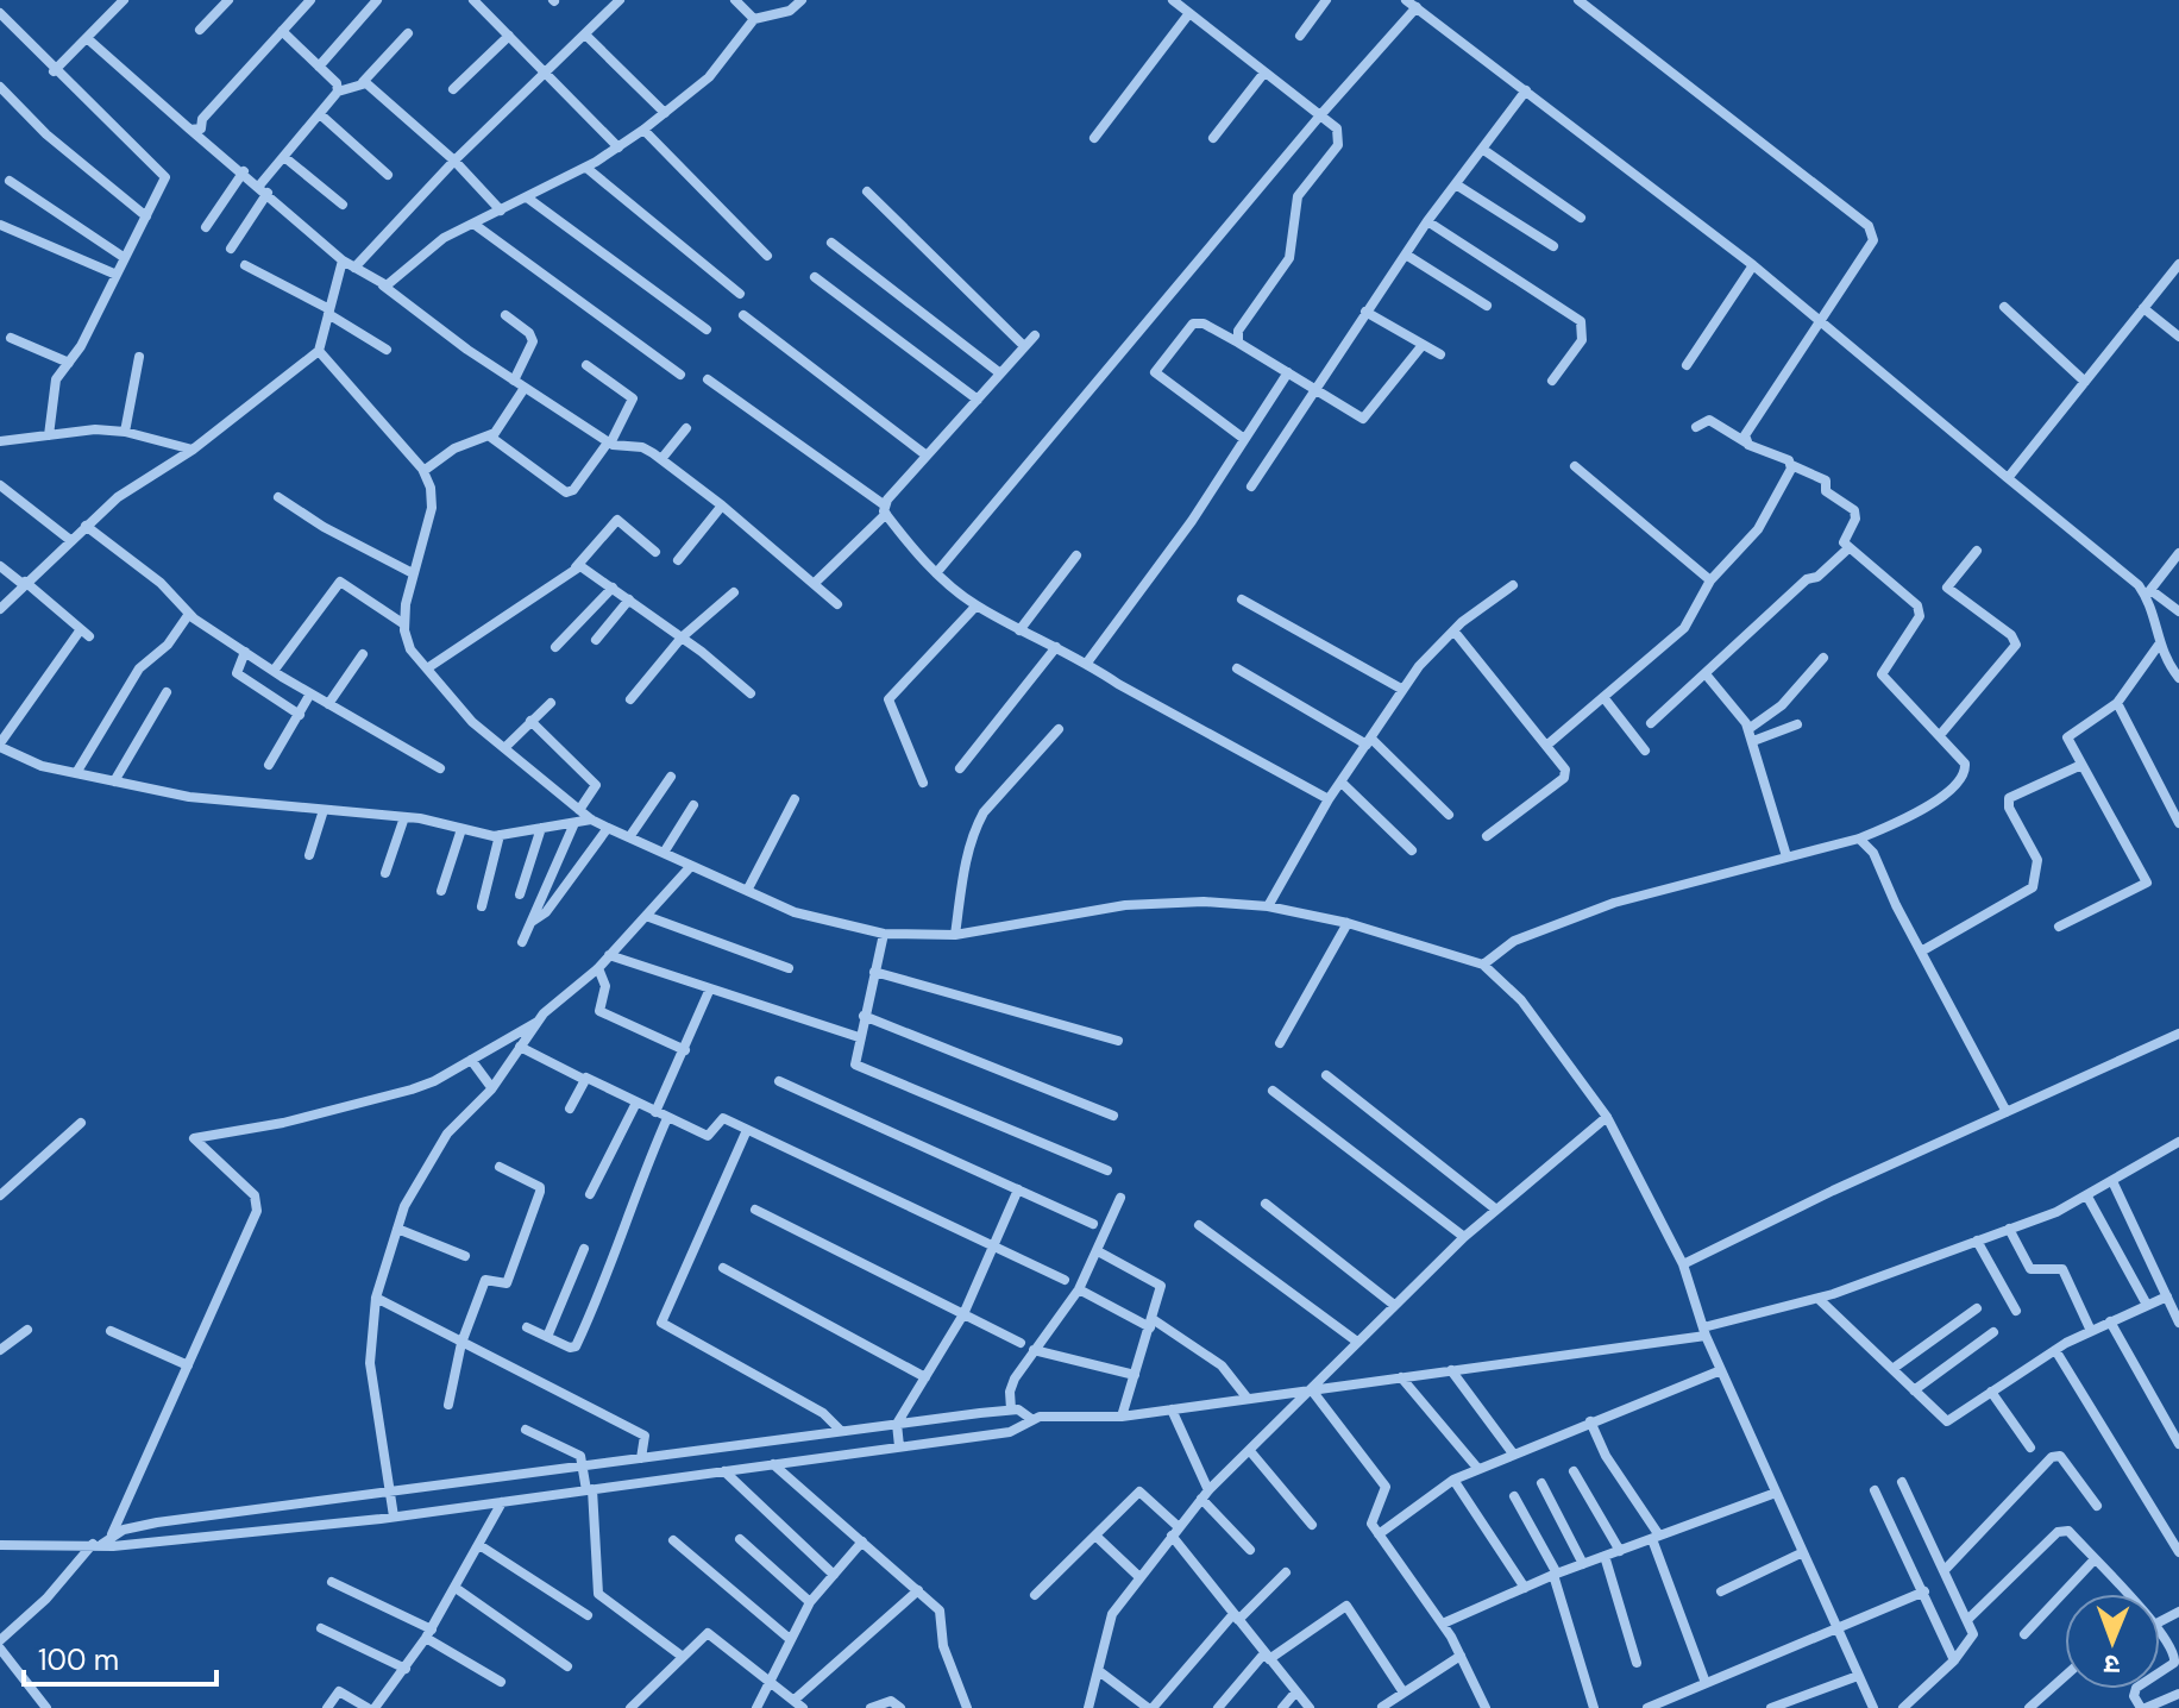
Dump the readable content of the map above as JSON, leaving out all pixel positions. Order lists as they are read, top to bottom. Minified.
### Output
{"scale_bar":"100 m","north":"bottom"}
